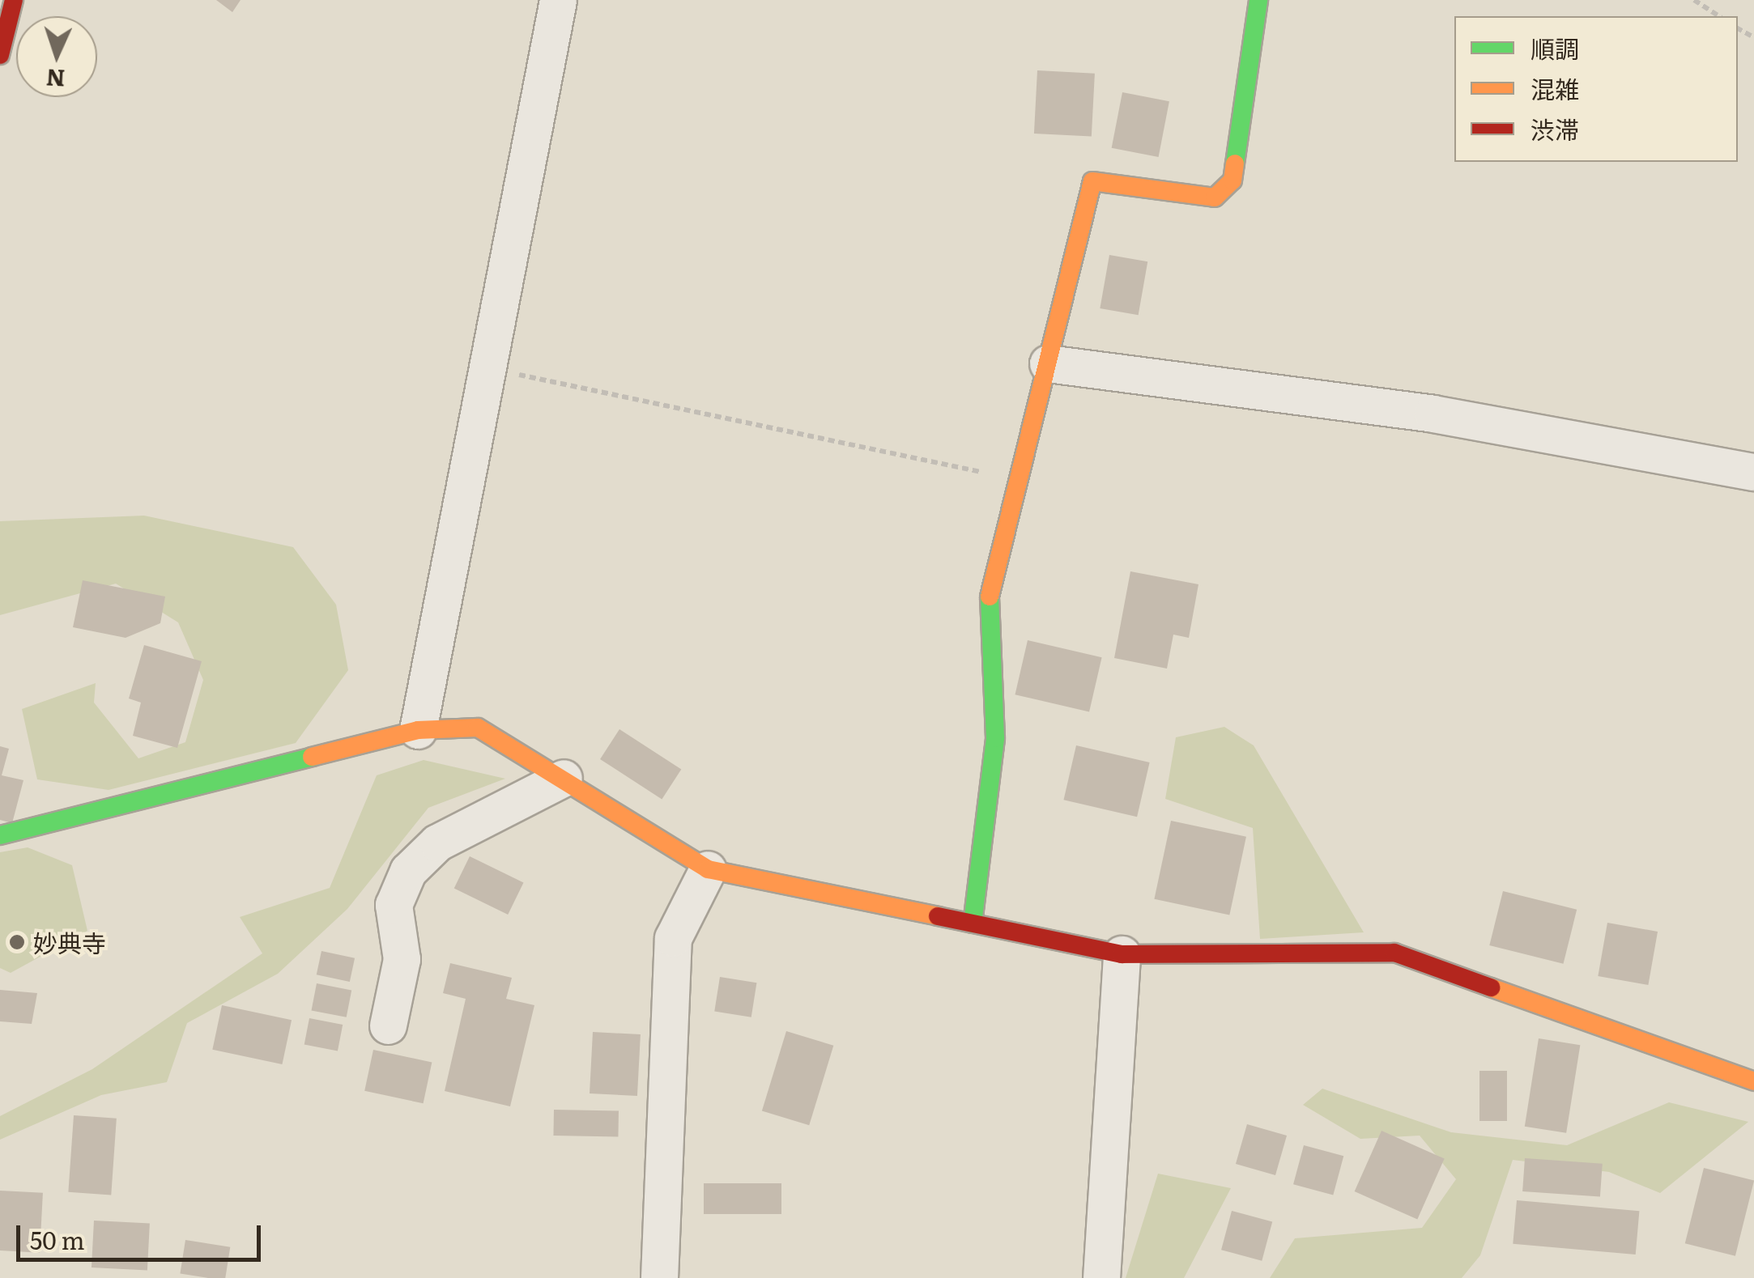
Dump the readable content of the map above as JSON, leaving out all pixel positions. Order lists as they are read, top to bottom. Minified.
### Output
{"places":["妙典寺"],"legend":["順調","混雑","渋滞"],"scale_bar":"50 m","north":"bottom"}
